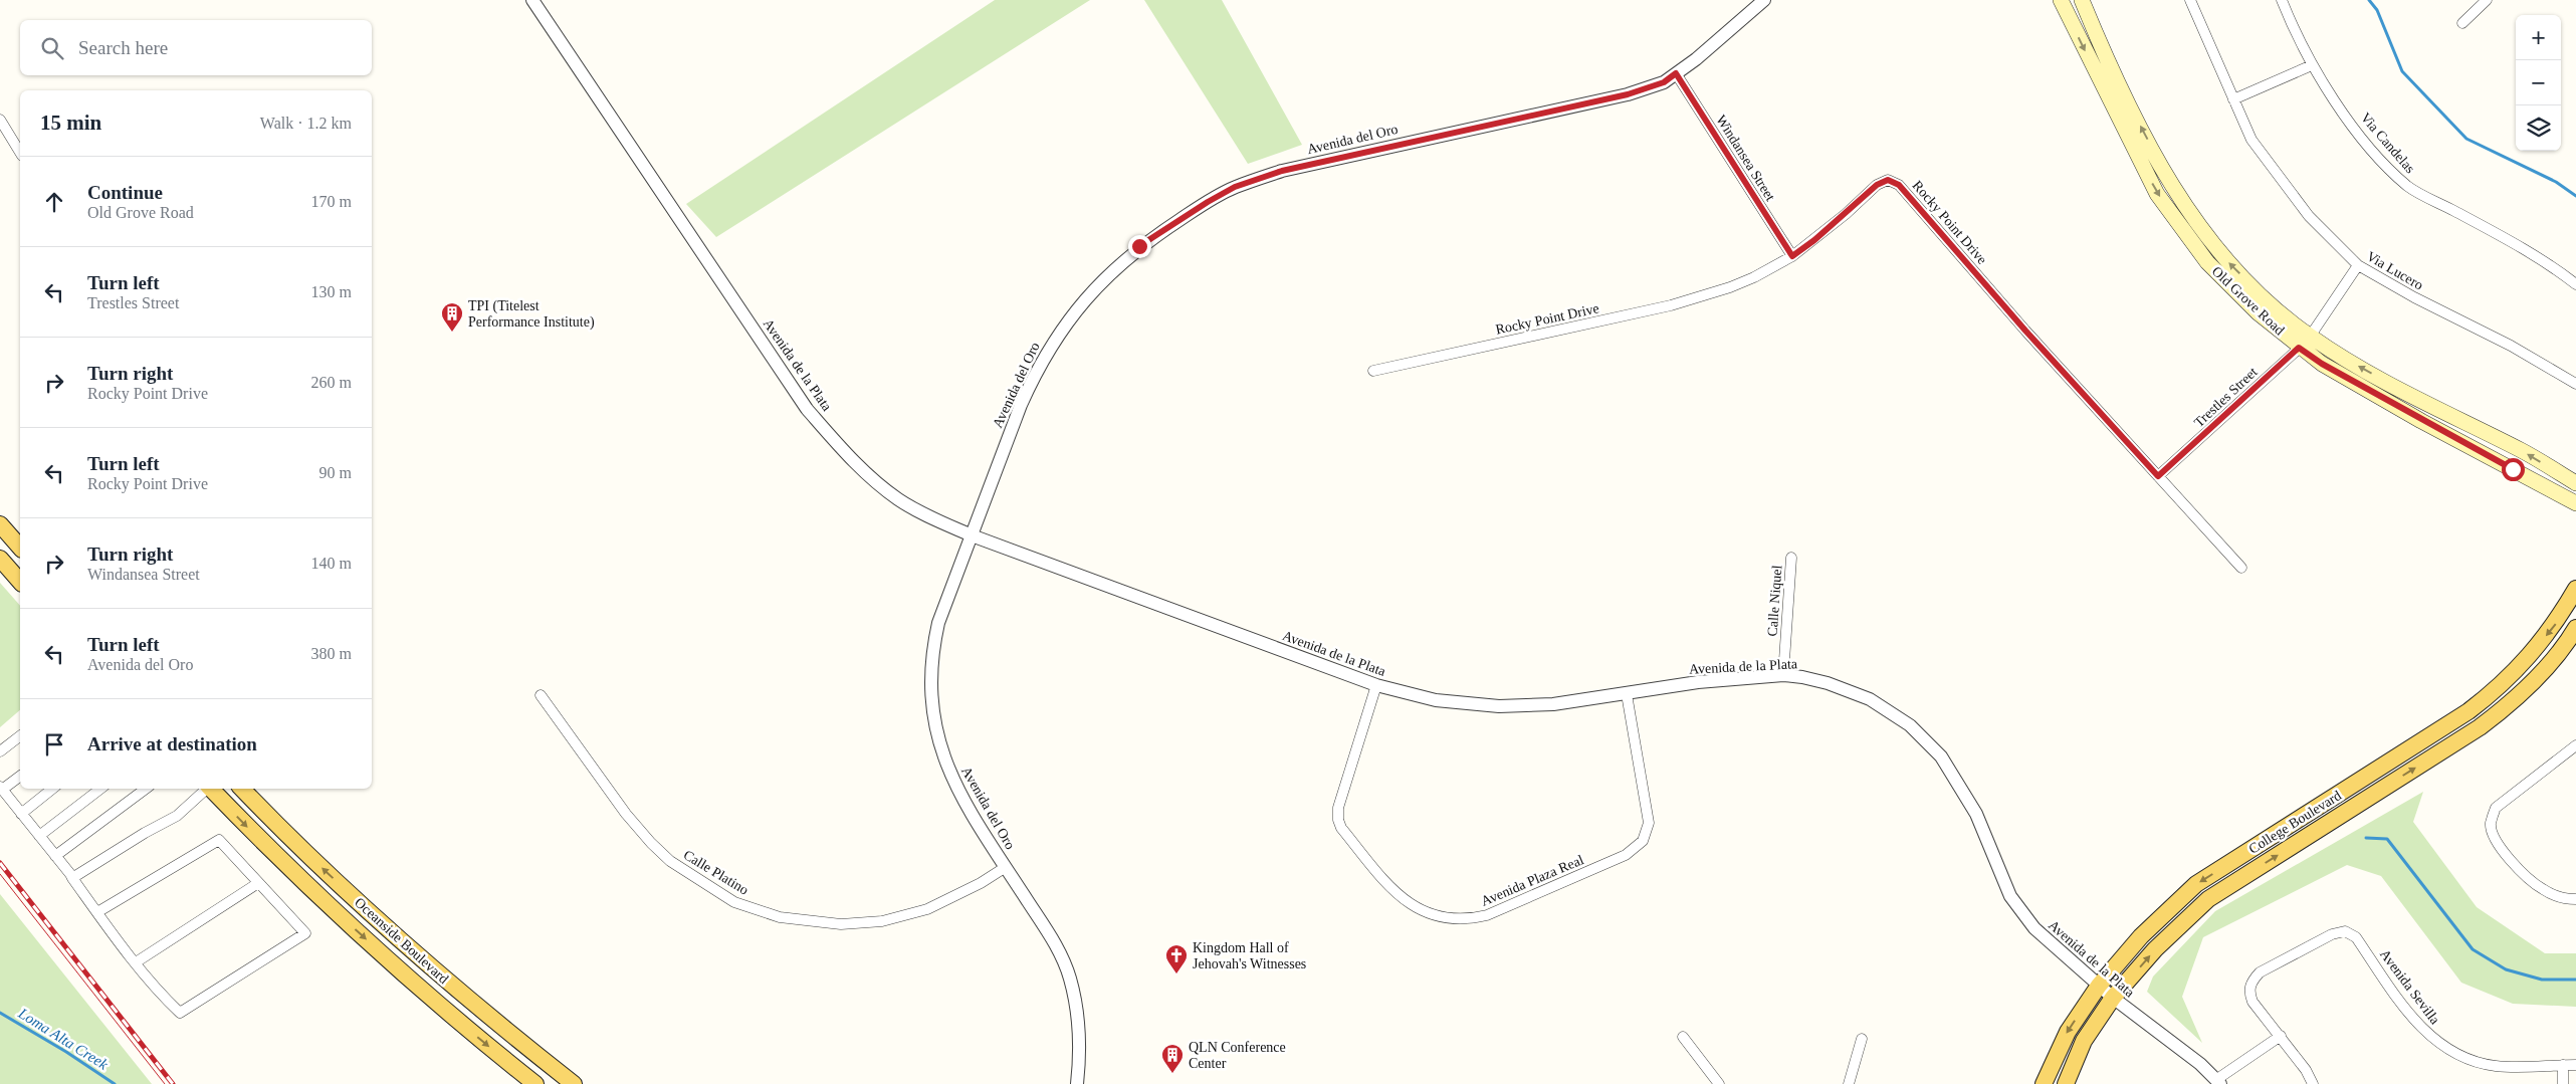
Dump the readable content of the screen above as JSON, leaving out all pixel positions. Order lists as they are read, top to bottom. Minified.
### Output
{"streets":{"main road":["Old Grove Road","College Boulevard","Oceanside Boulevard"],"street":["Avenida del Oro","Via Candelas","Windansea Street","Rocky Point Drive","Via Lucero","Avenida de la Plata","Trestles Street","Calle Niquel","Calle Platino","Avenida Plaza Real","Avenida Sevilla"]},"crossings":[["Avenida del Oro","Windansea Street"],["Avenida del Oro","Avenida de la Plata"],["Avenida del Oro","Calle Platino"],["Windansea Street","Rocky Point Drive"],["Rocky Point Drive","Trestles Street"],["Via Lucero","Trestles Street"],["Old Grove Road","Trestles Street"],["Avenida de la Plata","Calle Niquel"],["Avenida de la Plata","College Boulevard"],["Avenida de la Plata","Avenida Plaza Real"]],"water":["Loma Alta Creek"],"places":{"building":["TPI (Titelest Performance Institute)","QLN Conference Center"],"church":["Kingdom Hall of Jehovah's Witnesses"]},"page":{"map_buttons":["+","−"],"search":"Search here","heading":["15 min","Walk · 1.2 km"],"list":[["Continue","Old Grove Road","170 m"],["Turn left","Trestles Street","130 m"],["Turn right","Rocky Point Drive","260 m"],["Turn left","Rocky Point Drive","90 m"],["Turn right","Windansea Street","140 m"],["Turn left","Avenida del Oro","380 m"],"Arrive at destination"]}}
